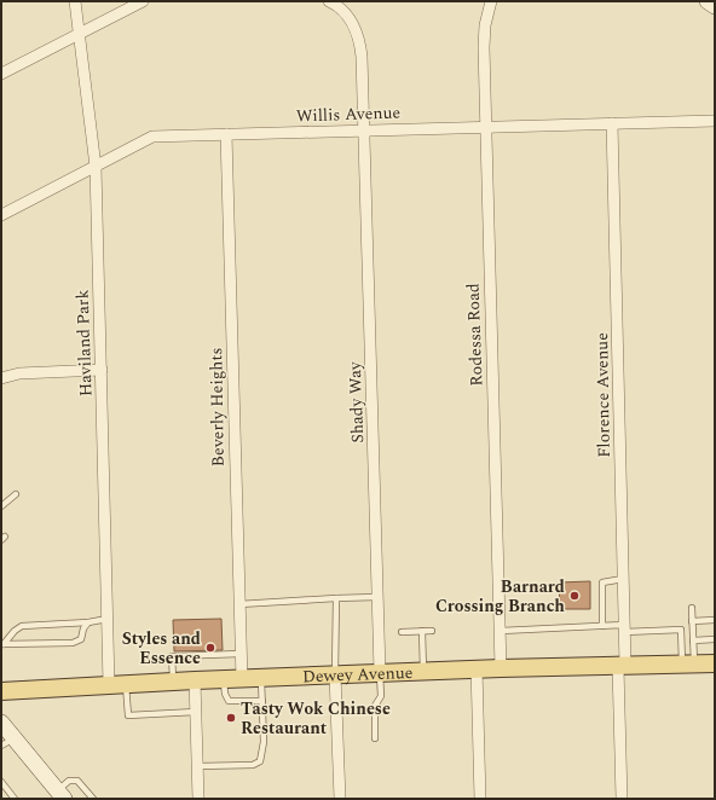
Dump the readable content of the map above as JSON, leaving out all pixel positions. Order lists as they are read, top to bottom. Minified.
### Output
{"streets":{"main road":["Dewey Avenue"],"street":["Willis Avenue","Rodessa Road","Haviland Park","Florence Avenue","Shady Way","Beverly Heights"]},"crossings":[["Willis Avenue","Rodessa Road"],["Willis Avenue","Haviland Park"],["Willis Avenue","Florence Avenue"],["Willis Avenue","Shady Way"],["Willis Avenue","Beverly Heights"],["Rodessa Road","Dewey Avenue"],["Haviland Park","Dewey Avenue"],["Florence Avenue","Dewey Avenue"],["Shady Way","Dewey Avenue"],["Beverly Heights","Dewey Avenue"]],"places":["Barnard Crossing Branch","Styles and Essence","Tasty Wok Chinese Restaurant"]}
